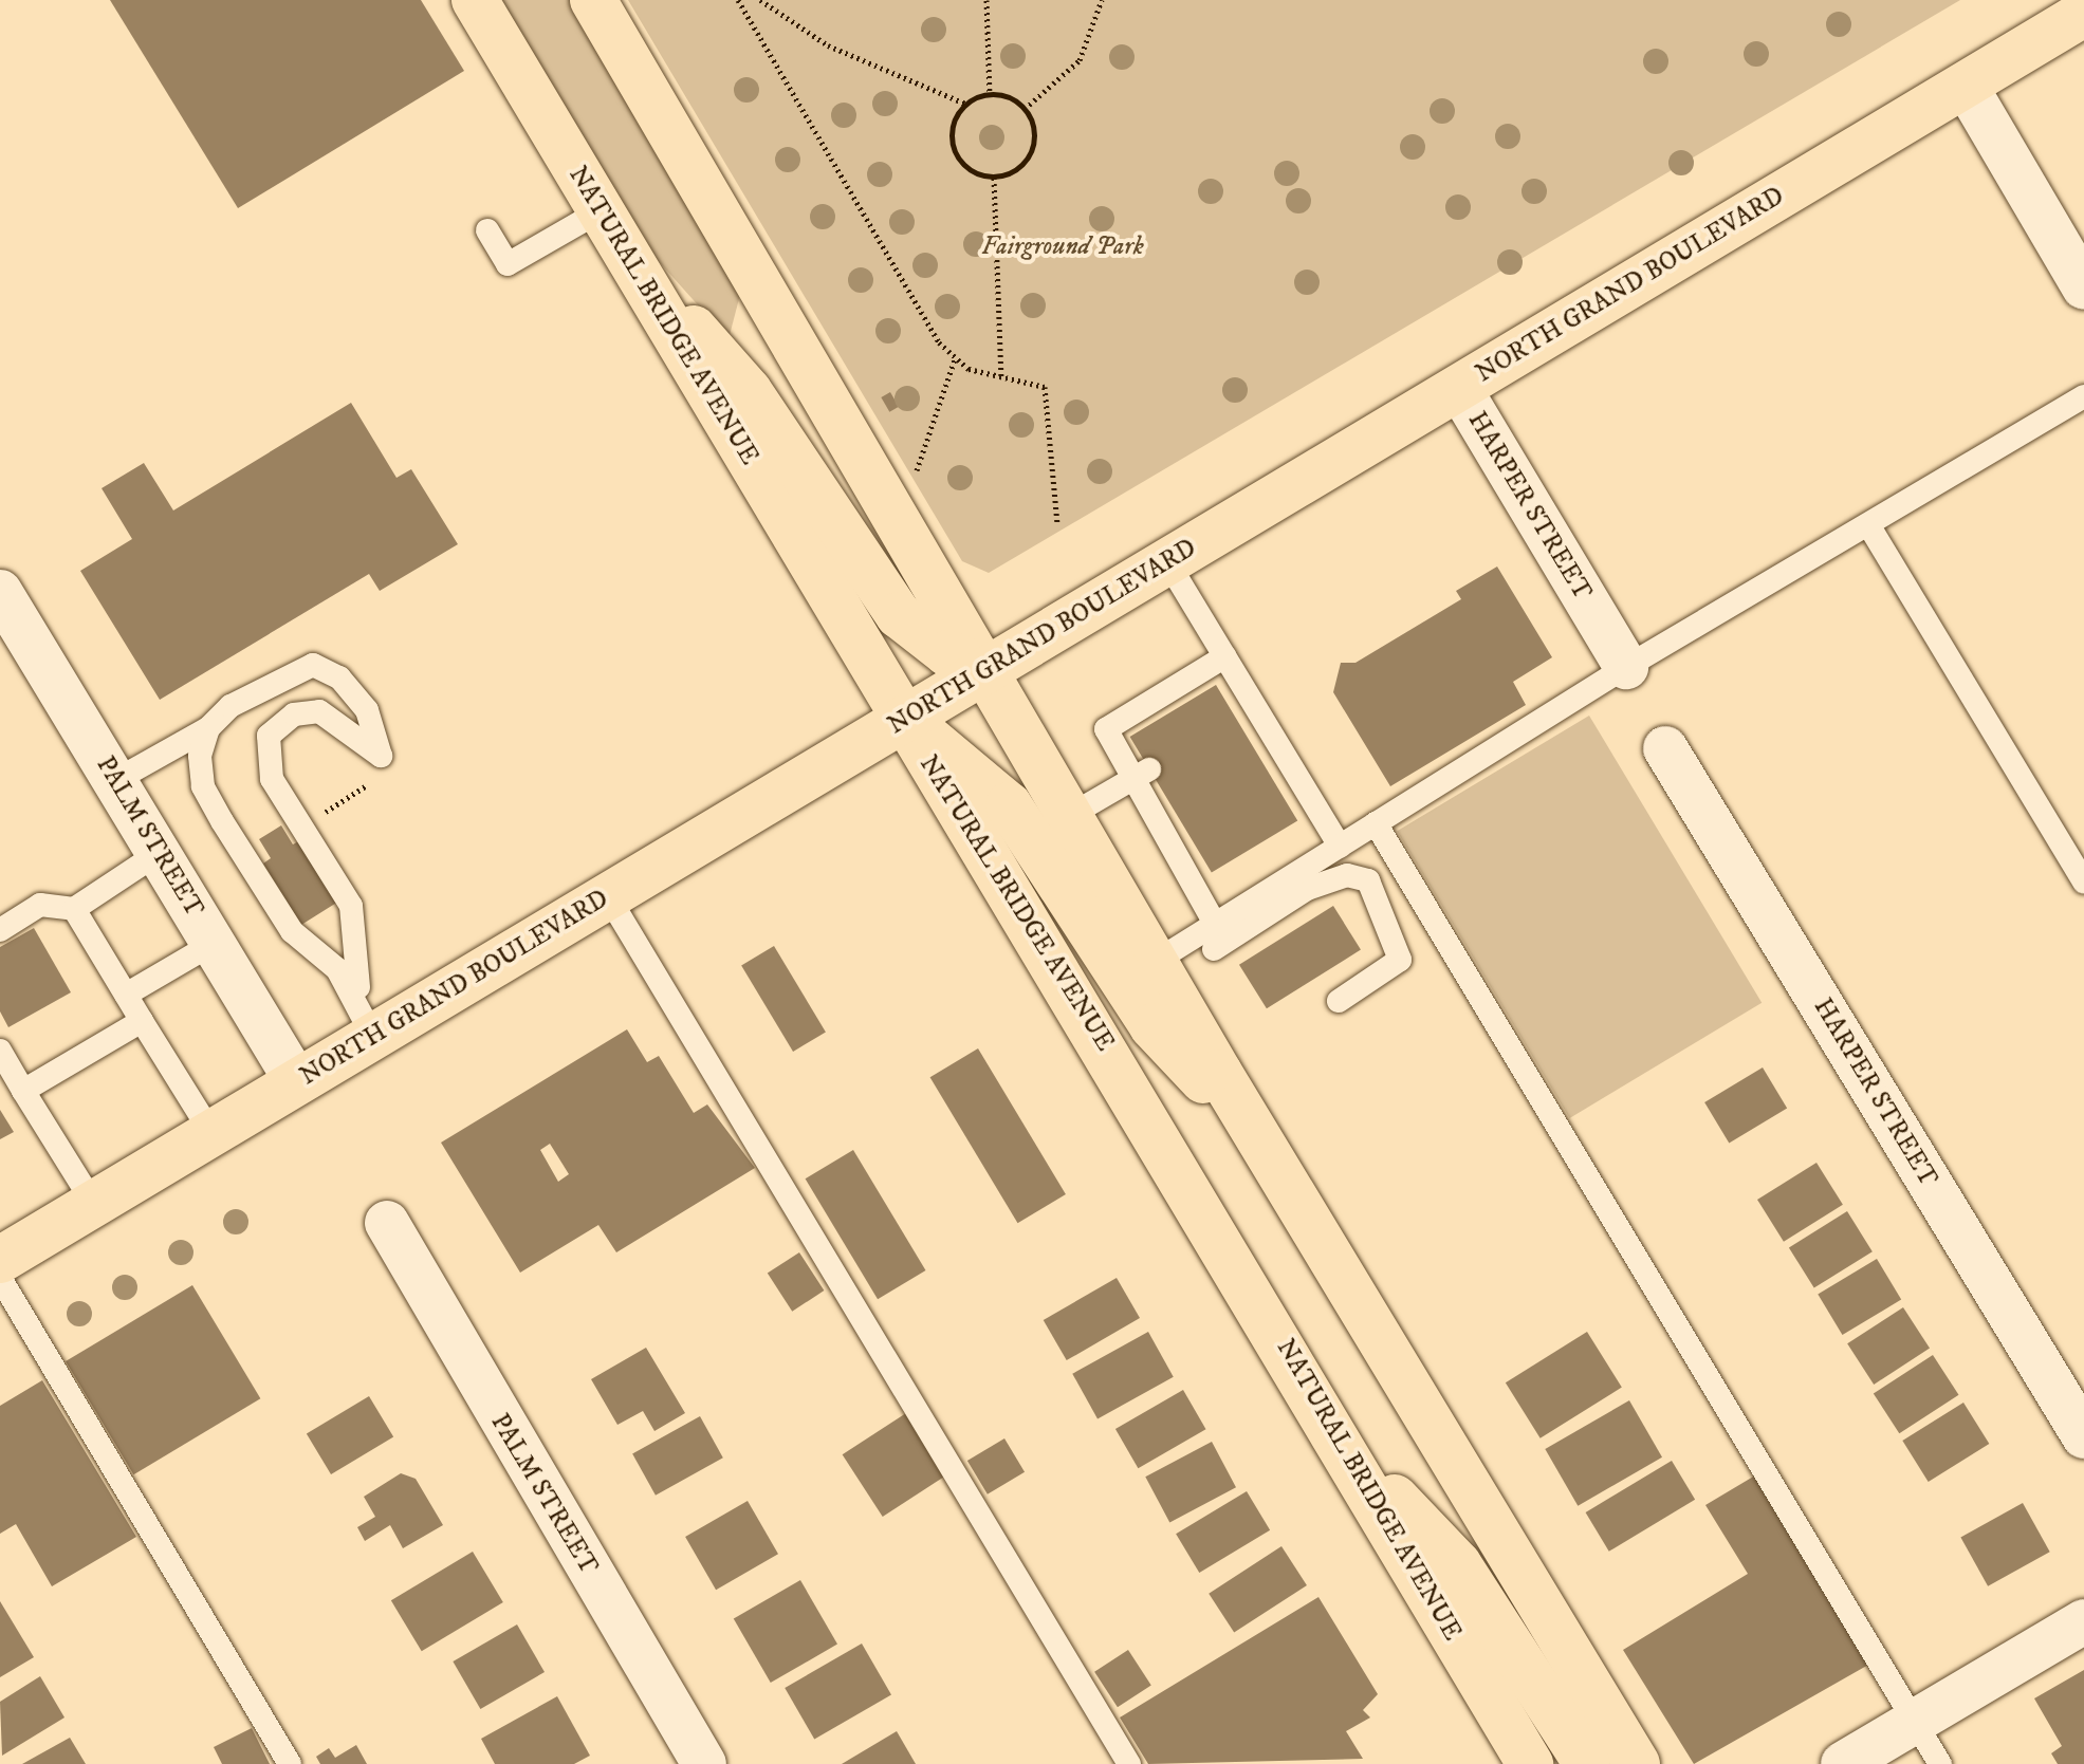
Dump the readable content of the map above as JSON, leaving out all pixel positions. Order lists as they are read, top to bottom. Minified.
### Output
{"streets":{"main road":["NORTH GRAND BOULEVARD","NATURAL BRIDGE AVENUE"],"street":["HARPER STREET","PALM STREET"]},"crossings":[["NORTH GRAND BOULEVARD","NATURAL BRIDGE AVENUE"],["NORTH GRAND BOULEVARD","HARPER STREET"],["NORTH GRAND BOULEVARD","PALM STREET"]],"parks":["Fairground Park"]}
